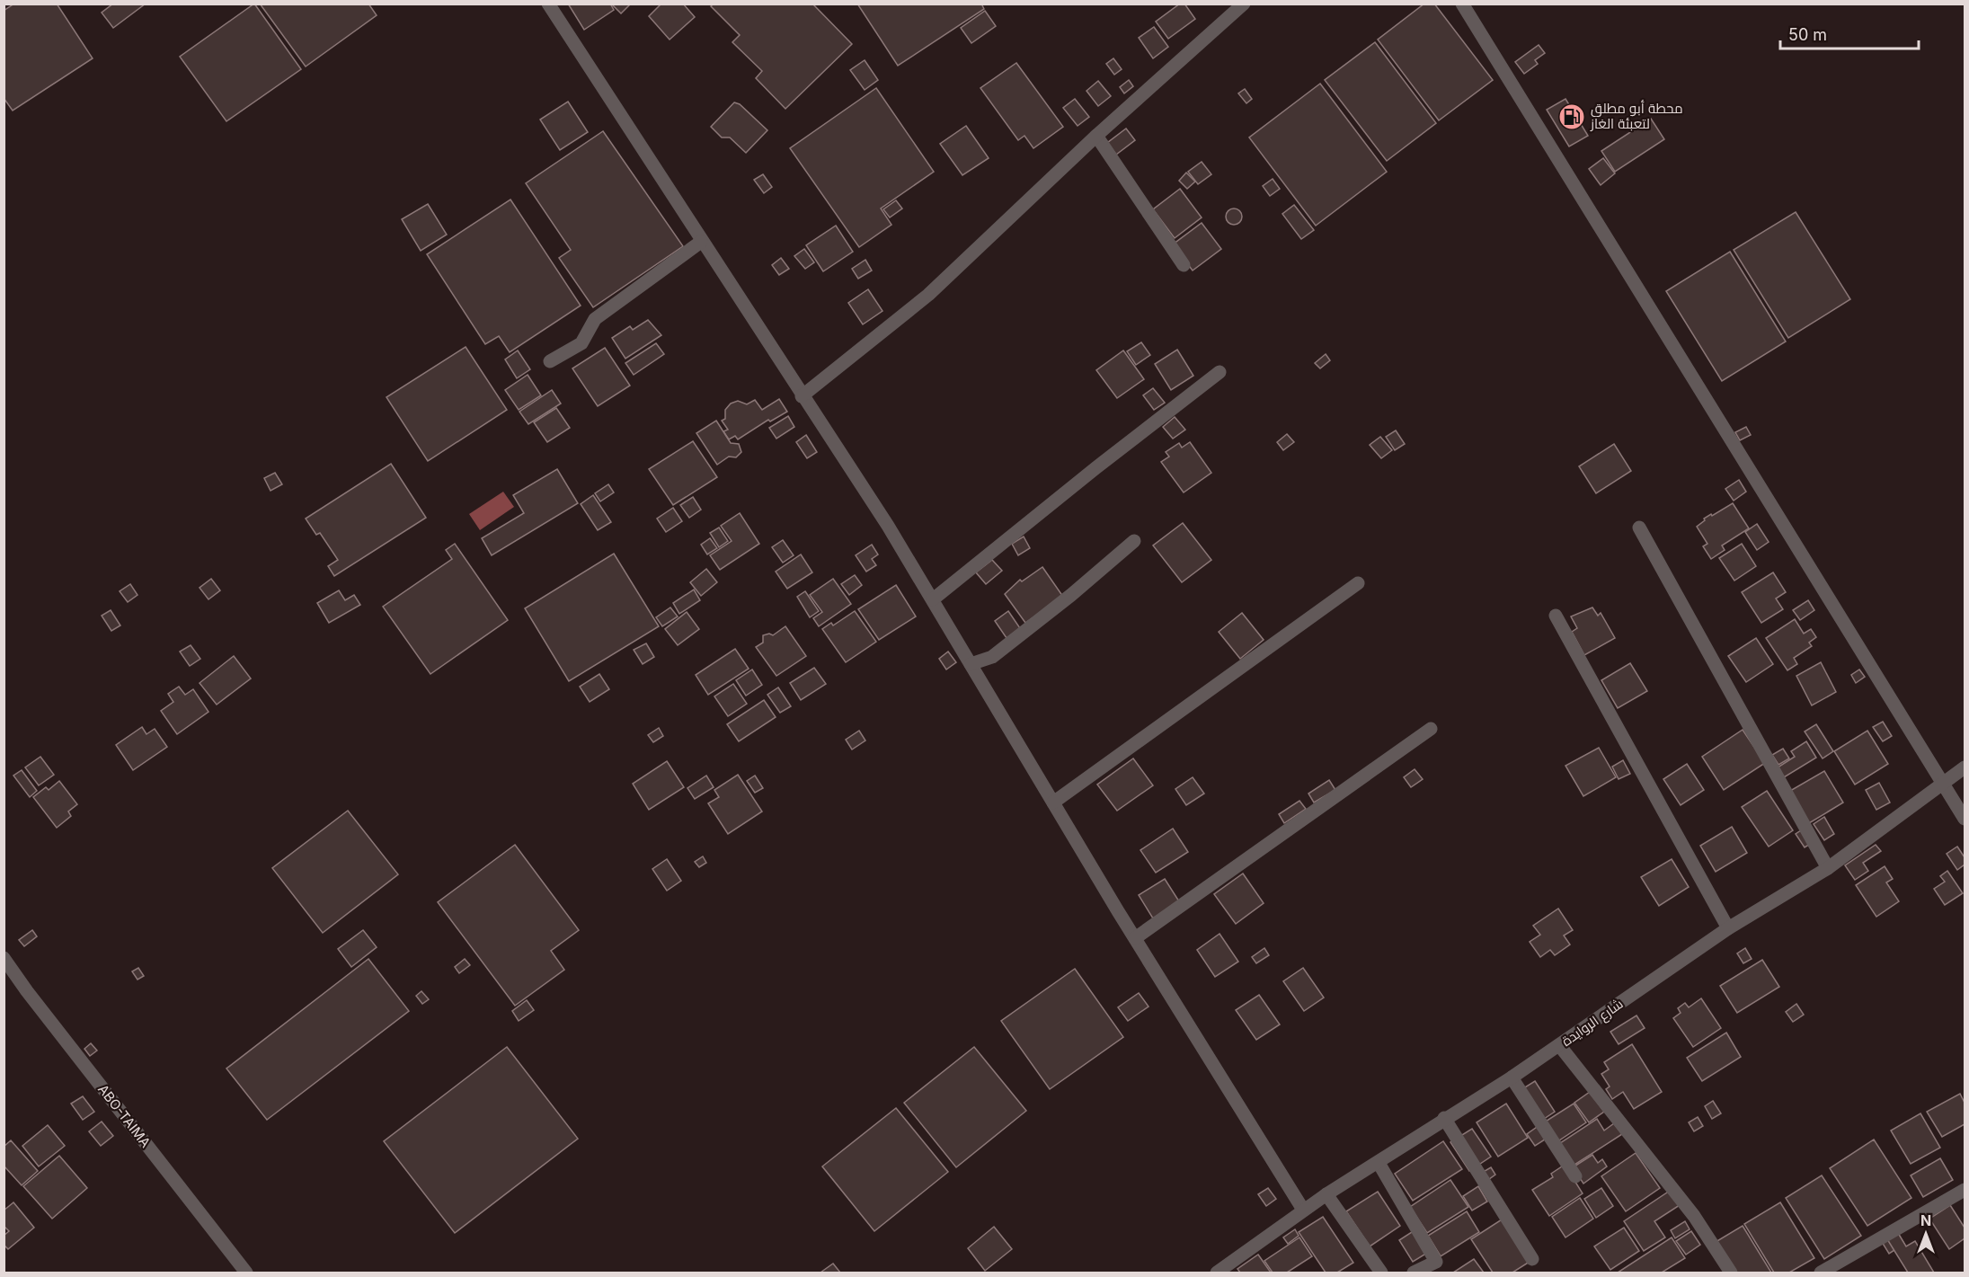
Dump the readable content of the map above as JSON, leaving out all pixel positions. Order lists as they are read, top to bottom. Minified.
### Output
{"streets":{"street":["شارع الروايدة","ABO-TAIMA"]},"places":{"fuel station":["محطة أبو مطلق لتعبئة الغاز"]},"scale_bar":"50 m","north":"top"}
